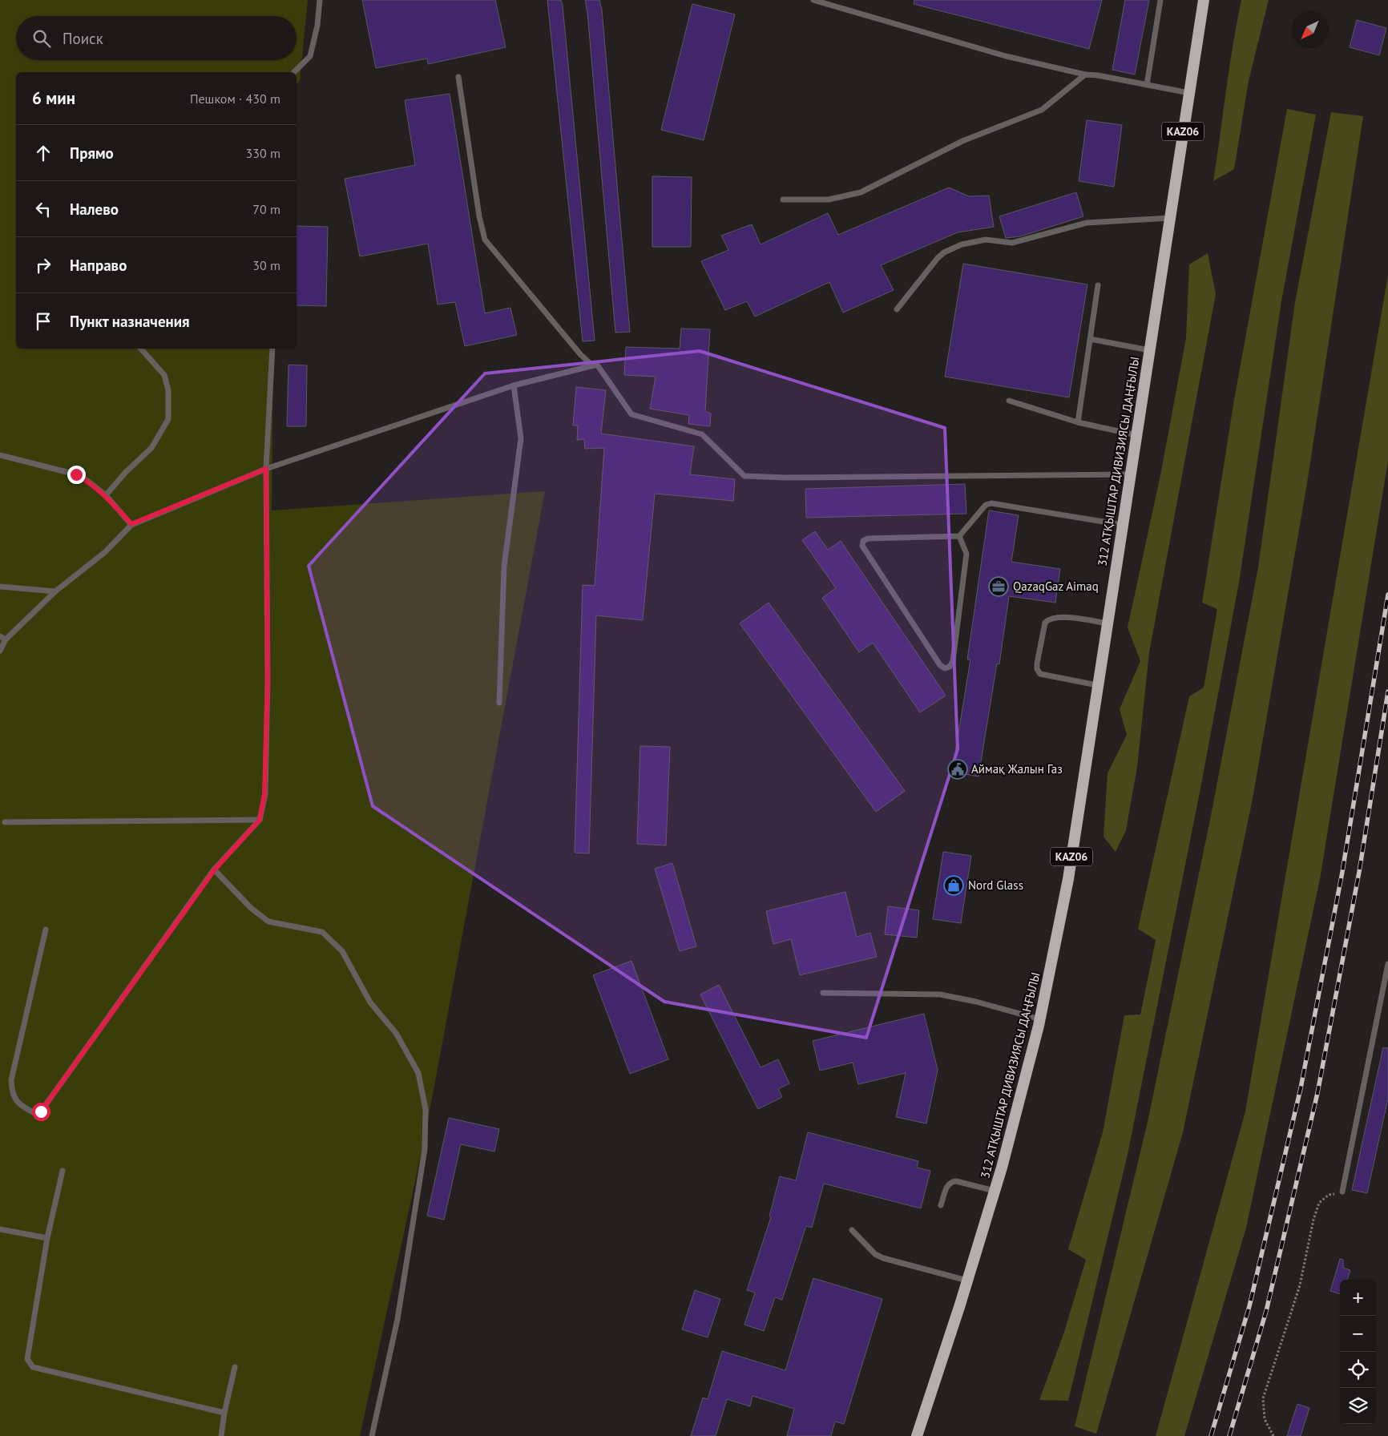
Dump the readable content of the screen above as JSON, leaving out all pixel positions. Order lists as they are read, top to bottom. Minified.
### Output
{"streets":{"highway":["KАZ06","312 АТҚЫШТАР ДИВИЗИЯСЫ ДАҢҒЫЛЫ"]},"places":{"office":["QazaqGaz Aimaq"],"public building":["Аймақ Жалын Газ"],"shop":["Nord Glass"]},"north":"bottom left","page":{"search":"Поиск","heading":["6 мин","Пешком · 430 m"],"list":[["Прямо","330 m"],["Налево","70 m"],["Направо","30 m"],"Пункт назначения"],"map_buttons":["+","−"]}}
